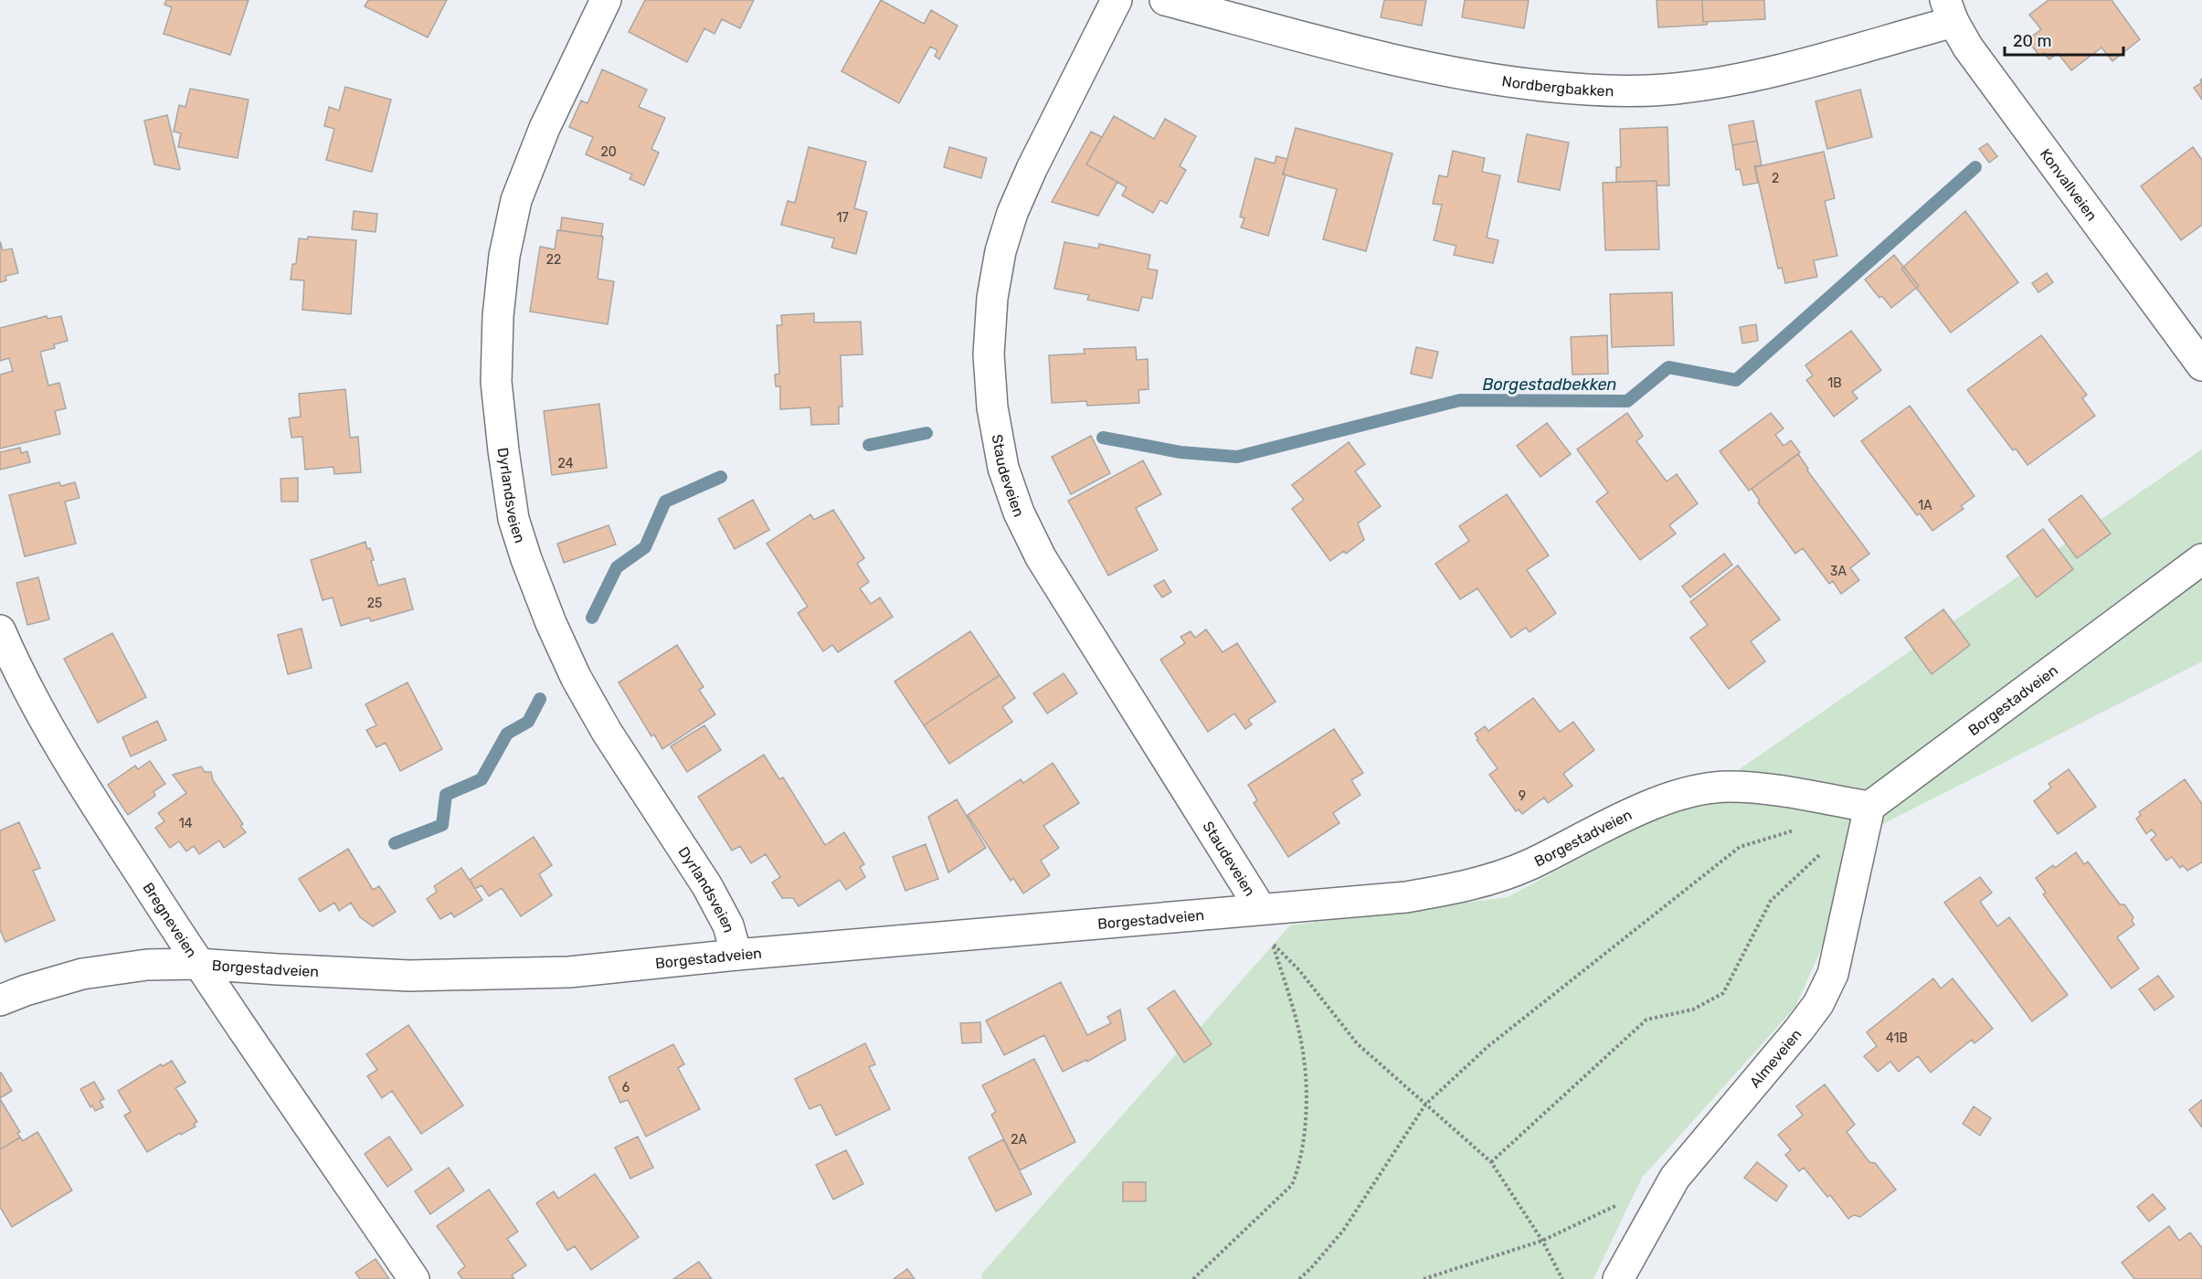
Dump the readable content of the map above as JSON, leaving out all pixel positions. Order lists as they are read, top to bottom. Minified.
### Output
{"streets":{"street":["Nordbergbakken","Konvallveien","Staudeveien","Dyrlandsveien","Borgestadveien","Bregneveien","Almeveien"]},"crossings":[["Nordbergbakken","Konvallveien"],["Staudeveien","Borgestadveien"],["Dyrlandsveien","Borgestadveien"],["Borgestadveien","Bregneveien"],["Borgestadveien","Almeveien"]],"water":["Borgestadbekken"],"house_numbers":["20","2","17","22","1B","24","1A","3A","25","9","14","41B","6","2A"],"scale_bar":"20 m"}
